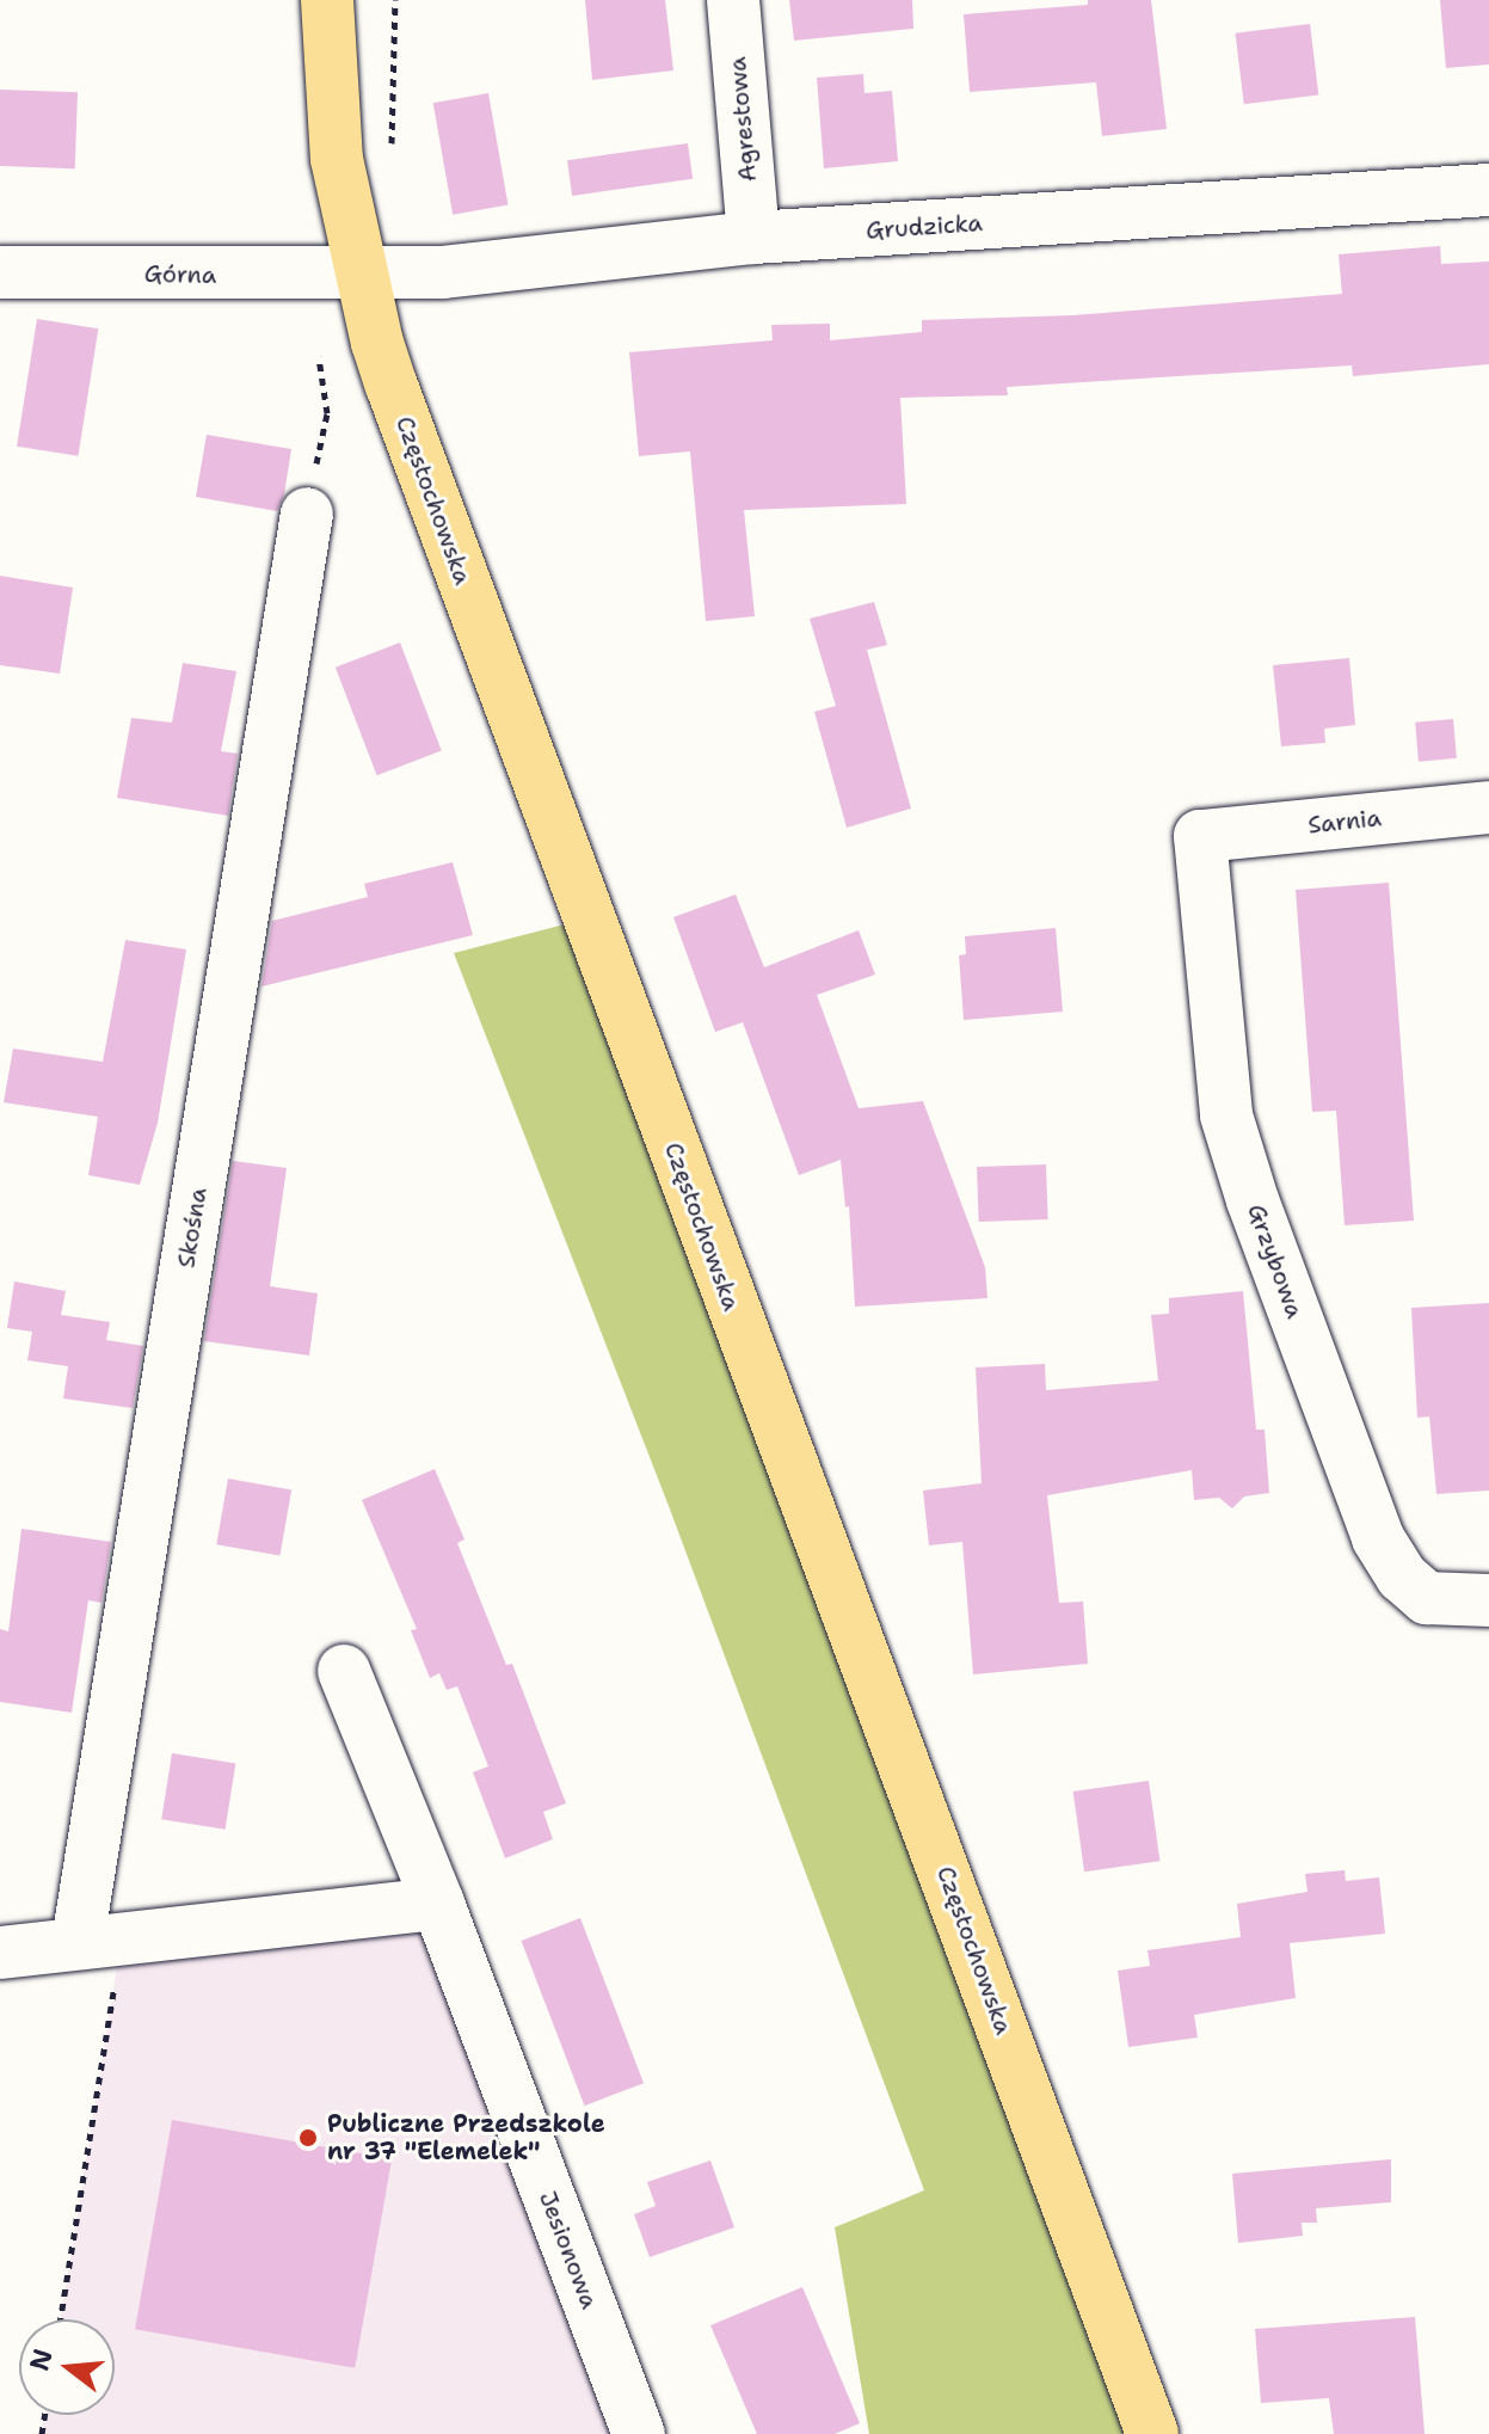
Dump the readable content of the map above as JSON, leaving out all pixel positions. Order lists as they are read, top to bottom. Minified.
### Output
{"streets":{"main road":["Częstochowska"],"street":["Agrestowa","Grudzicka","Górna","Sarnia","Skośna","Grzybowa","Jesionowa"]},"crossings":[["Agrestowa","Grudzicka"],["Grudzicka","Górna"],["Grudzicka","Częstochowska"],["Górna","Częstochowska"],["Sarnia","Grzybowa"]],"places":["Publiczne Przedszkole nr 37 \"Elemelek\""],"north":"left"}
